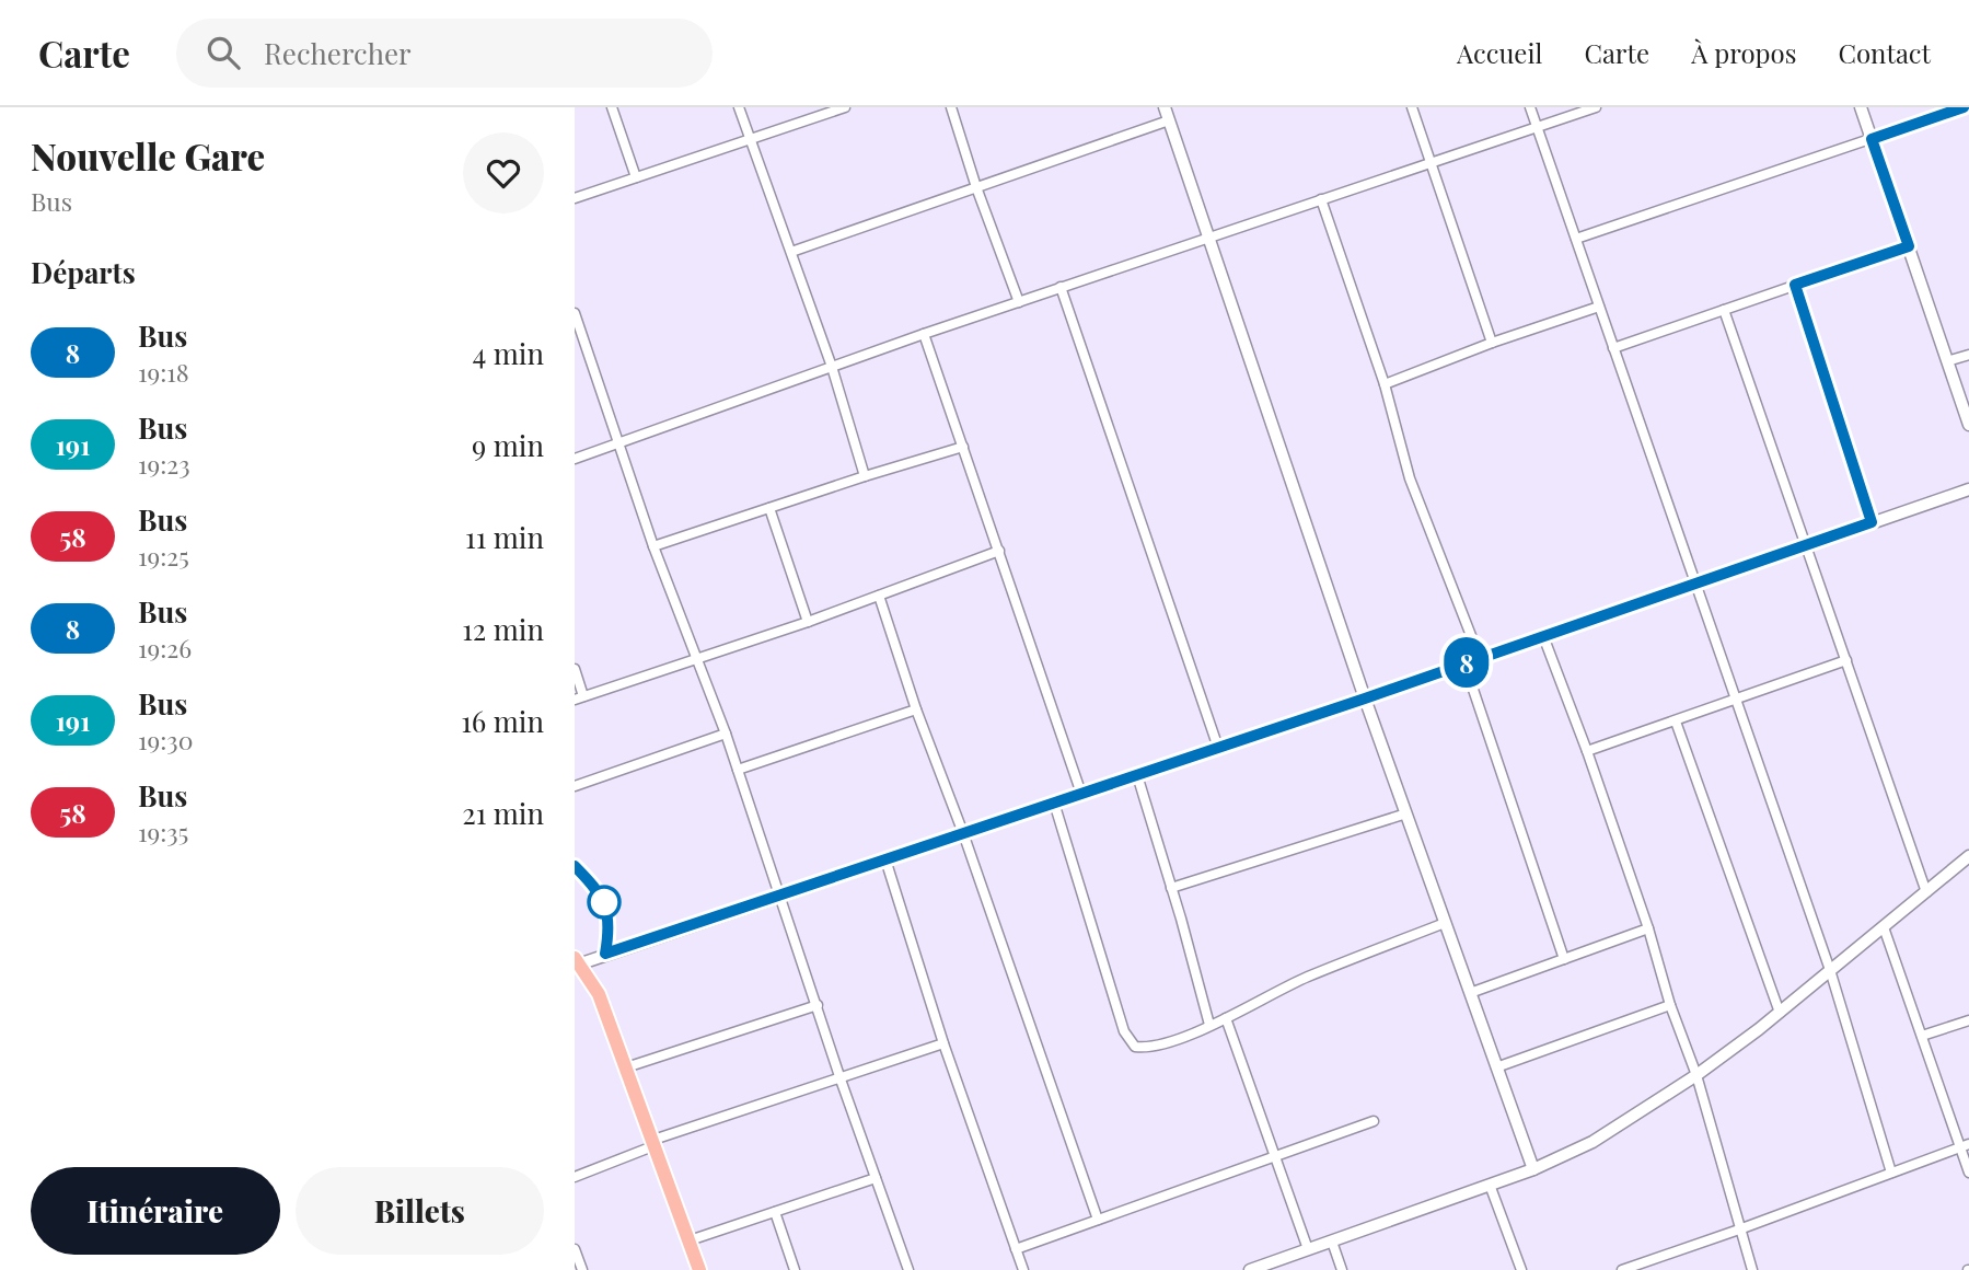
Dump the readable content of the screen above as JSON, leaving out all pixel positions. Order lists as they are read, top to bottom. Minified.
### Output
{"lines":["bus line 8"],"page":{"header":"Carte","search":"Rechercher","nav":["Accueil","Carte","À propos","Contact"],"heading":[["Nouvelle Gare","Bus"],"Départs"],"on_map":"8","list":[{"mark":"8","name":"Bus","note":"19:18","value":"4 min"},{"mark":"191","name":"Bus","note":"19:23","value":"9 min"},{"mark":"58","name":"Bus","note":"19:25","value":"11 min"},{"mark":"8","name":"Bus","note":"19:26","value":"12 min"},{"mark":"191","name":"Bus","note":"19:30","value":"16 min"},{"mark":"58","name":"Bus","note":"19:35","value":"21 min"}],"buttons":["Itinéraire","Billets"]}}
